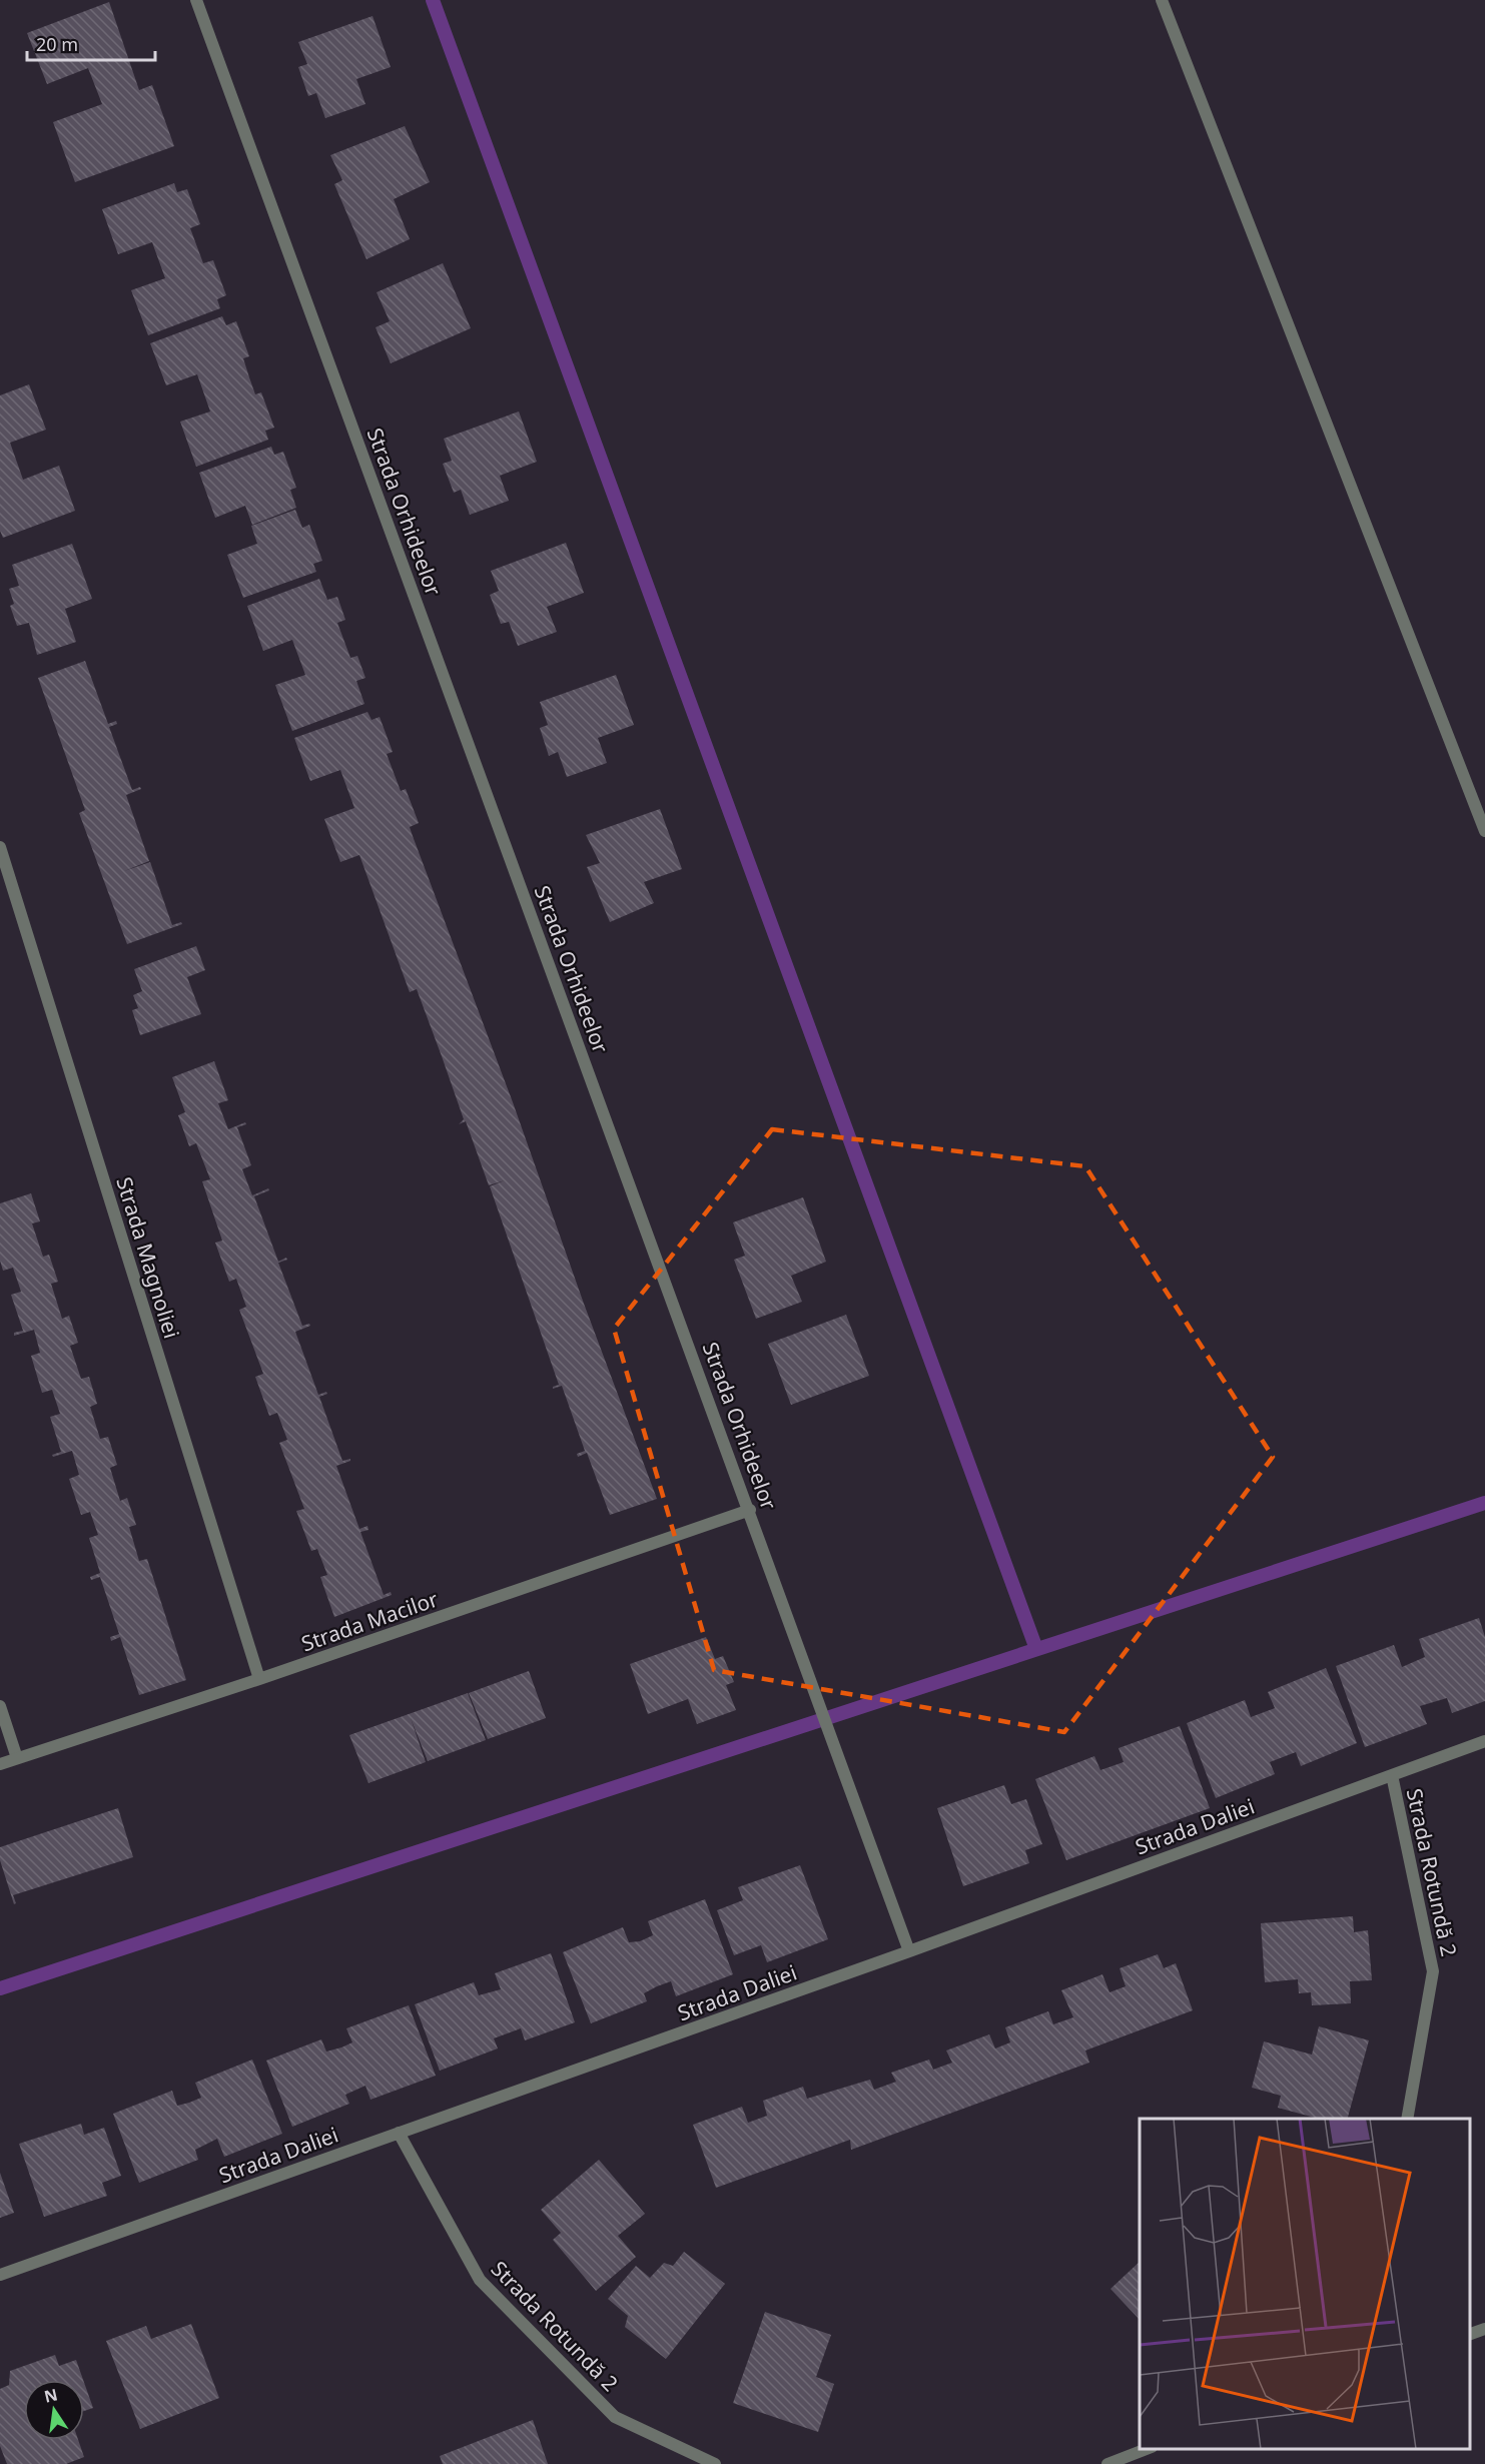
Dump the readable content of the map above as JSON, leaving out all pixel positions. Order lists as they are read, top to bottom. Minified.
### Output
{"streets":{"street":["Strada Orhideelor","Strada Magnoliei","Strada Macilor","Strada Daliei","Strada Rotundă 2"]},"crossings":[["Strada Orhideelor","Strada Macilor"],["Strada Orhideelor","Strada Daliei"],["Strada Magnoliei","Strada Macilor"],["Strada Daliei","Strada Rotundă 2"]],"scale_bar":"20 m","north":"top"}
